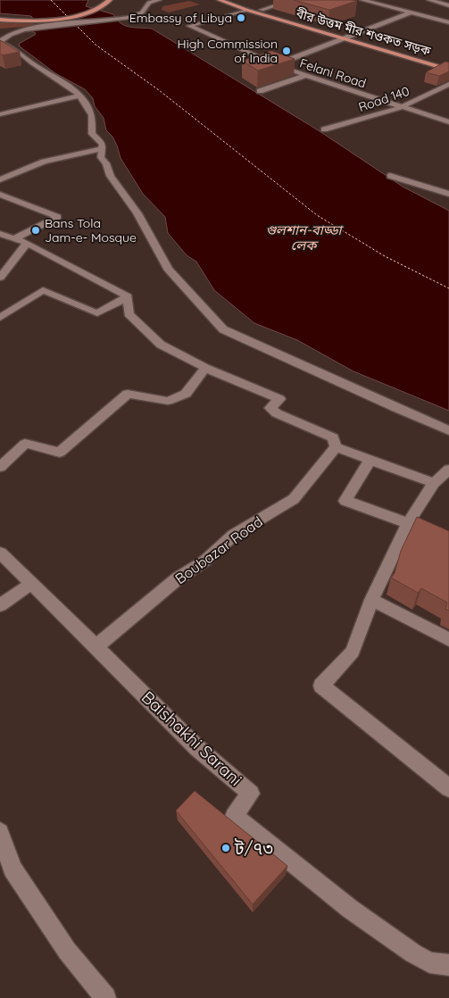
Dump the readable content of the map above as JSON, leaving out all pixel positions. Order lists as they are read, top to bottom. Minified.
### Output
{"streets":{"main road":["বীর উত্তম মীর শওকত সড়ক"],"street":["Felani Road","Road 140","Boubazar Road","Baishakhi Sarani"]},"crossings":[["বীর উত্তম মীর শওকত সড়ক","Felani Road"],["Felani Road","Road 140"],["Boubazar Road","Baishakhi Sarani"]],"water":["গুলশান-বাড্ডা লেক"],"places":["Embassy of Libya","High Commission of India","Bans Tola Jam-e- Mosque","ট/৭৩"]}
